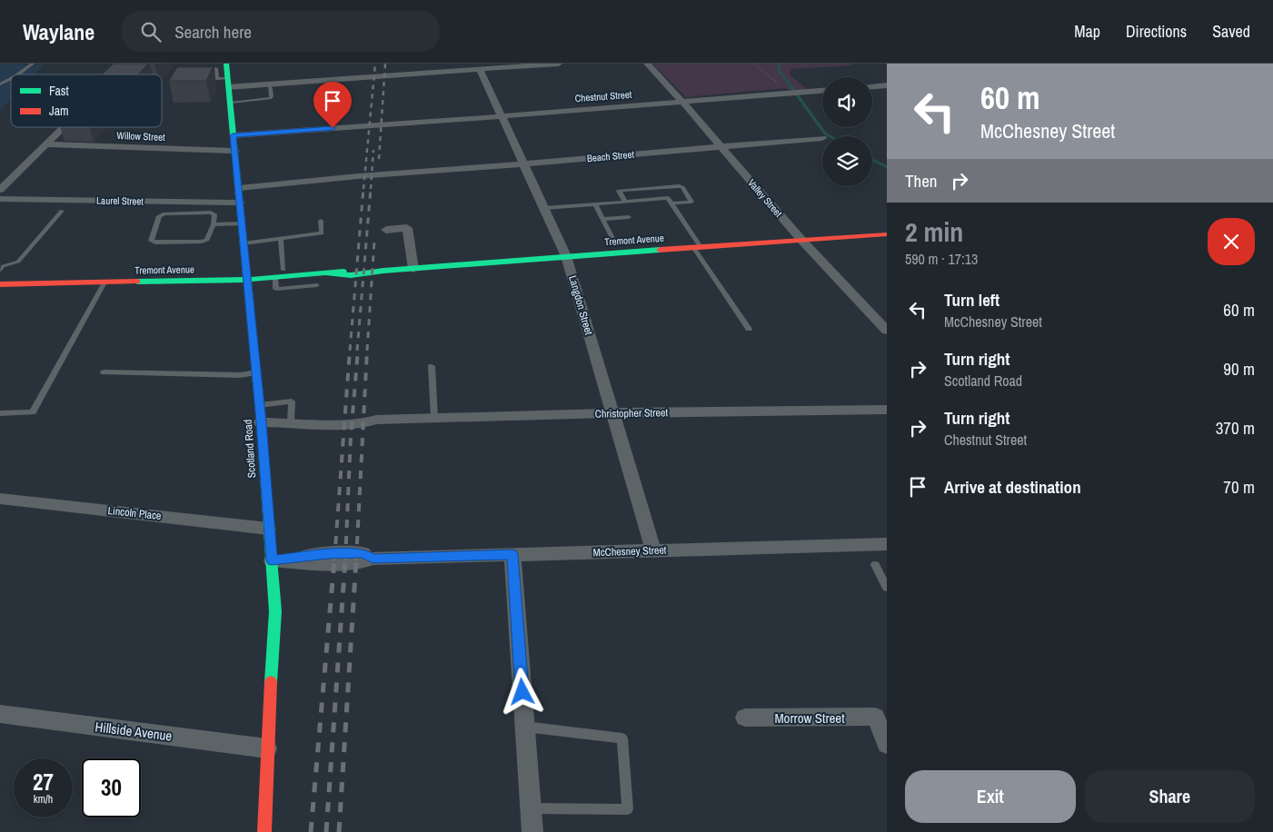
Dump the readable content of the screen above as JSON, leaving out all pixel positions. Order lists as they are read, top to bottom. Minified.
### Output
{"streets":{"main road":["Tremont Avenue","Scotland Road"],"street":["Chestnut Street","Willow Street","Beach Street","Valley Street","Laurel Street","Langdon Street","Christopher Street","Lincoln Place","McChesney Street","Morrow Street","Hillside Avenue"]},"crossings":[["Chestnut Street","Valley Street"],["Chestnut Street","Langdon Street"],["Chestnut Street","Scotland Road"],["Willow Street","Scotland Road"],["Beach Street","Valley Street"],["Beach Street","Langdon Street"],["Beach Street","Scotland Road"],["Valley Street","Tremont Avenue"],["Laurel Street","Scotland Road"],["Tremont Avenue","Langdon Street"],["Tremont Avenue","Scotland Road"],["Langdon Street","Christopher Street"],["Langdon Street","McChesney Street"],["Christopher Street","Scotland Road"],["Scotland Road","Lincoln Place"],["Scotland Road","McChesney Street"],["Scotland Road","Hillside Avenue"]],"legend":["Fast","Jam"],"page":{"header":"Waylane","search":"Search here","nav":["Map","Directions","Saved"],"turn":["60 m","McChesney Street"],"then":"Then","heading":["2 min","590 m · 17:13"],"list":[{"name":"Turn left","note":"McChesney Street","value":"60 m"},{"name":"Turn right","note":"Scotland Road","value":"90 m"},{"name":"Turn right","note":"Chestnut Street","value":"370 m"},{"name":"Arrive at destination","value":"70 m"}],"speed":"27 km/h","limit":"30","buttons":["Exit","Share"]}}
